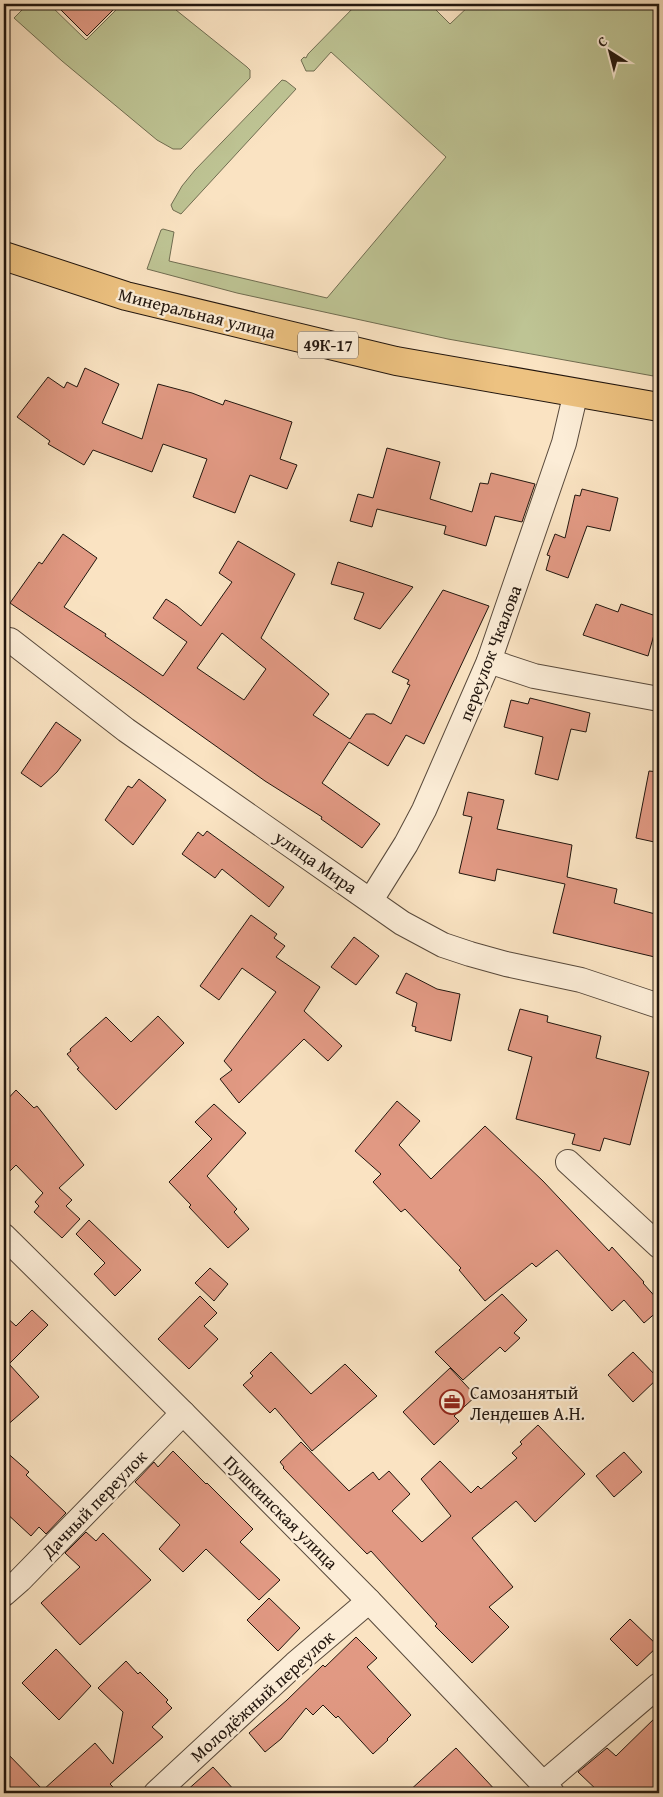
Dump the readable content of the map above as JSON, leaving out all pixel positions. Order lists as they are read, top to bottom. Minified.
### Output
{"streets":{"main road":["Минеральная улица","49К-17"],"street":["переулок Чкалова","улица Мира","Дачный переулок","Пушкинская улица","Молодёжный переулок"]},"crossings":[["Минеральная улица","переулок Чкалова"],["переулок Чкалова","улица Мира"],["Дачный переулок","Пушкинская улица"],["Пушкинская улица","Молодёжный переулок"]],"places":{"office":["Самозанятый Лендешев А.Н."]},"north":"top left"}
